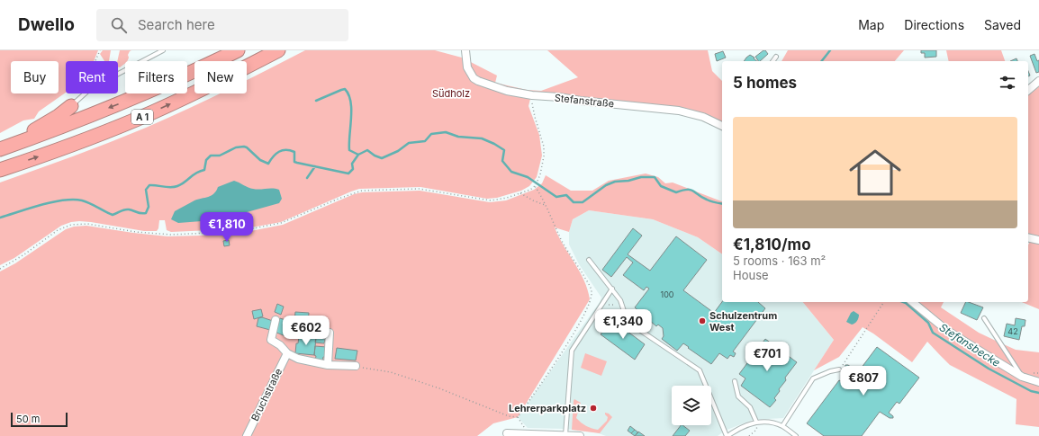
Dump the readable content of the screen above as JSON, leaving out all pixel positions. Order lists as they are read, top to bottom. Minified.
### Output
{"streets":{"highway":["A 1"],"street":["Stefanstraße","Bruchstraße"]},"water":["Stefansbecke"],"parks":["Südholz"],"places":["Schulzentrum West","Lehrerparkplatz"],"house_numbers":["100","42"],"scale_bar":"50 m","page":{"header":"Dwello","search":"Search here","nav":["Map","Directions","Saved"],"chip":["Buy","Rent","Filters","New"],"heading":"5 homes","list":[{"name":"€1,810/mo","note":"5 rooms · 163 m² · House"}],"price":["€1,810","€1,340","€602","€701","€807"],"scale":"50 m"}}
